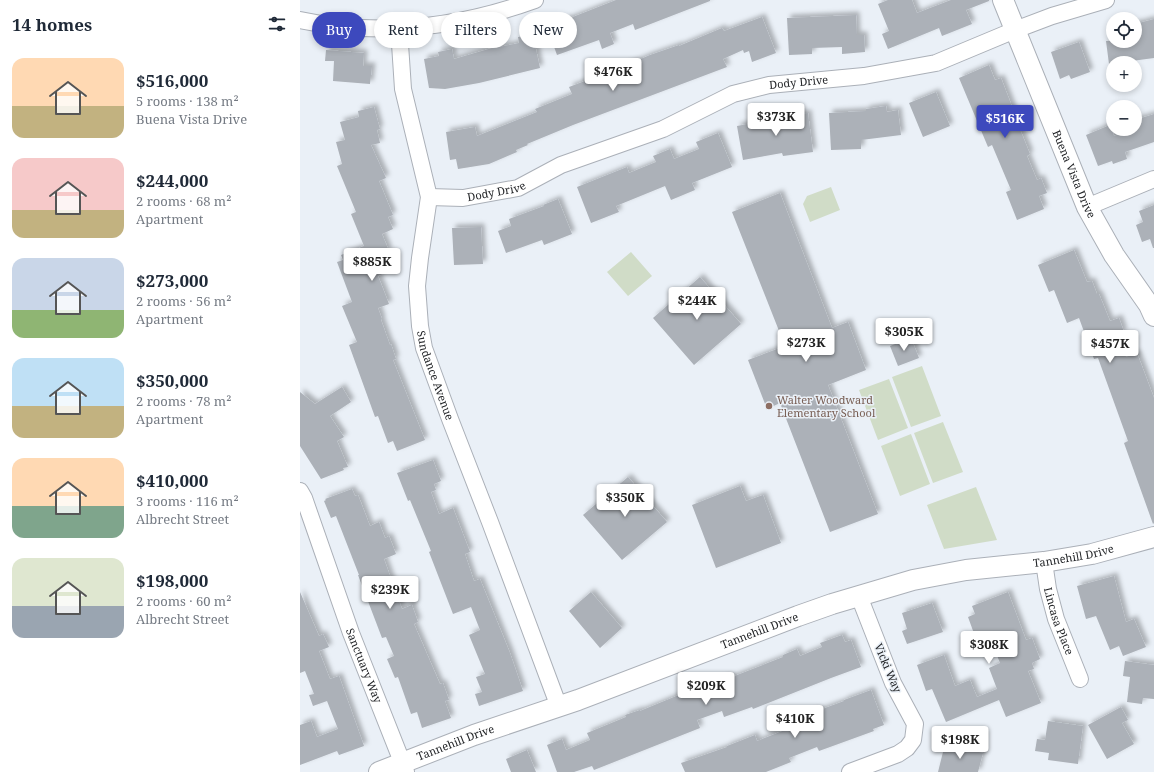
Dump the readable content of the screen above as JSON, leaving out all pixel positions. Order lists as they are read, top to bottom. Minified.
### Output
{"streets":{"street":["Dody Drive","Buena Vista Drive","Sundance Avenue","Tannehill Drive","Lincasa Place","Sanctuary Way","Vicki Way"]},"crossings":[["Dody Drive","Buena Vista Drive"],["Dody Drive","Sundance Avenue"],["Sundance Avenue","Tannehill Drive"],["Tannehill Drive","Lincasa Place"],["Tannehill Drive","Sanctuary Way"],["Tannehill Drive","Vicki Way"]],"places":["Walter Woodward Elementary School"],"page":{"heading":"14 homes","map_buttons":["+","−"],"chip":["Buy","Rent","Filters","New"],"list":[{"name":"$516,000","note":"5 rooms · 138 m² · Buena Vista Drive"},{"name":"$244,000","note":"2 rooms · 68 m² · Apartment"},{"name":"$273,000","note":"2 rooms · 56 m² · Apartment"},{"name":"$350,000","note":"2 rooms · 78 m² · Apartment"},{"name":"$410,000","note":"3 rooms · 116 m² · Albrecht Street"},{"name":"$198,000","note":"2 rooms · 60 m² · Albrecht Street"}],"price":["$476K","$373K","$516K","$885K","$244K","$305K","$273K","$457K","$350K","$239K","$308K","$209K","$410K","$198K"]}}
